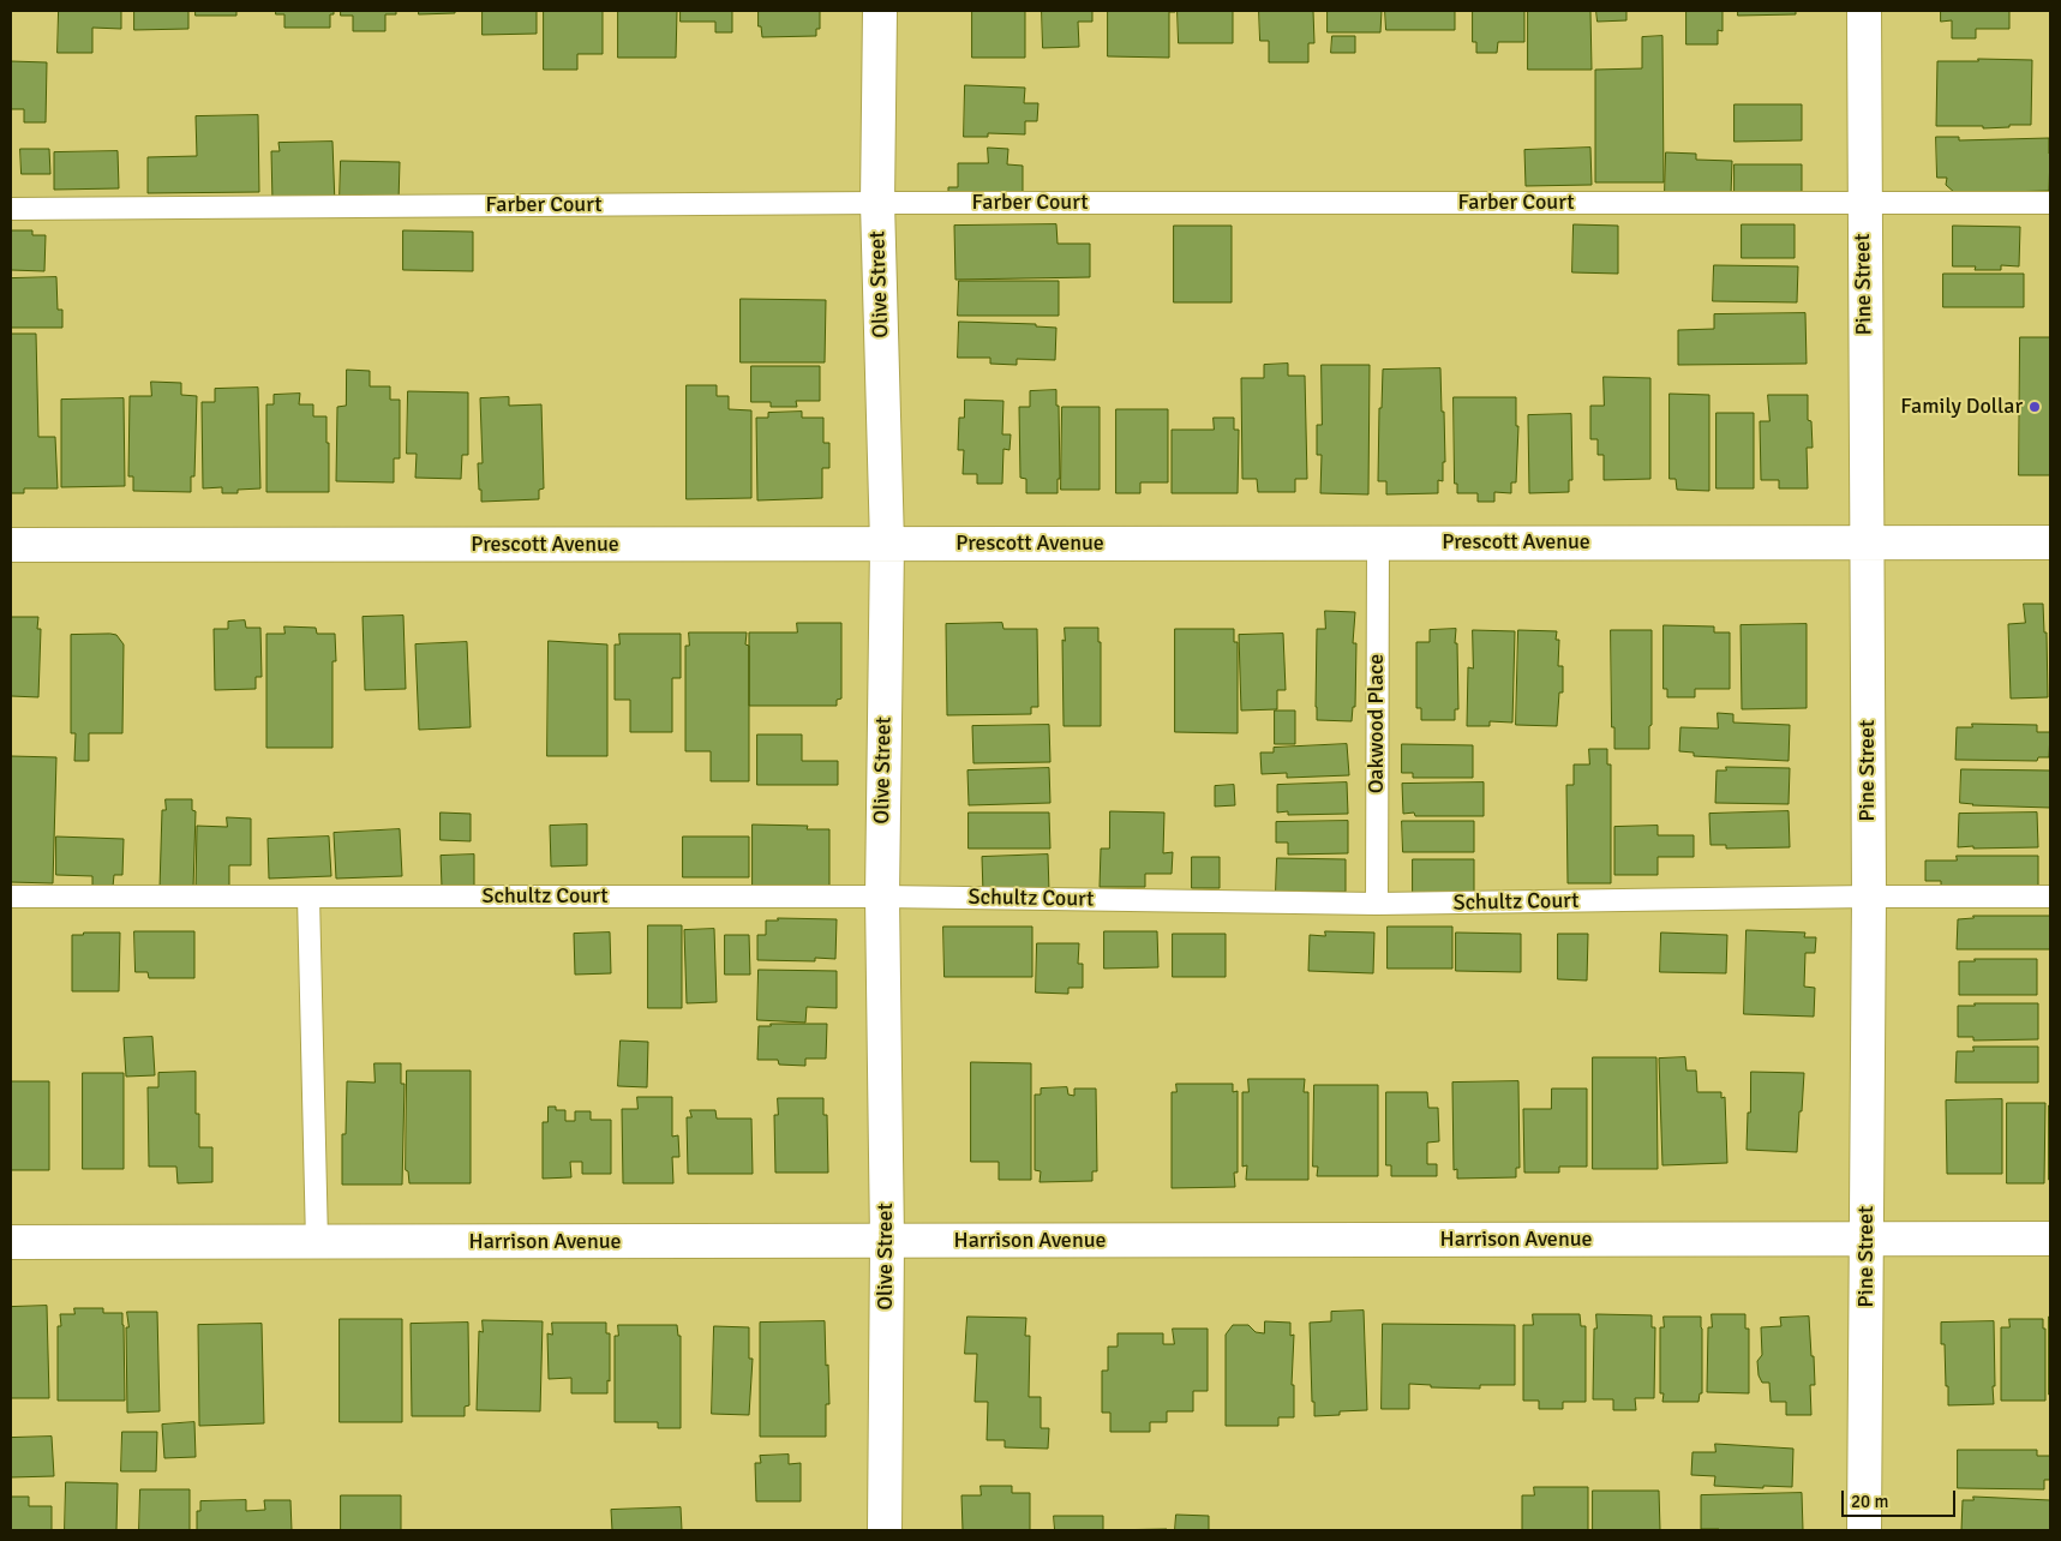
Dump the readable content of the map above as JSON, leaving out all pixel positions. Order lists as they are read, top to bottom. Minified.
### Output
{"streets":{"street":["Olive Street","Pine Street","Prescott Avenue","Harrison Avenue"],"lane":["Farber Court","Oakwood Place","Schultz Court"]},"crossings":[["Farber Court","Olive Street"],["Farber Court","Pine Street"],["Olive Street","Prescott Avenue"],["Olive Street","Schultz Court"],["Olive Street","Harrison Avenue"],["Pine Street","Prescott Avenue"],["Pine Street","Schultz Court"],["Pine Street","Harrison Avenue"],["Prescott Avenue","Oakwood Place"],["Oakwood Place","Schultz Court"]],"places":["Family Dollar"],"scale_bar":"20 m"}
